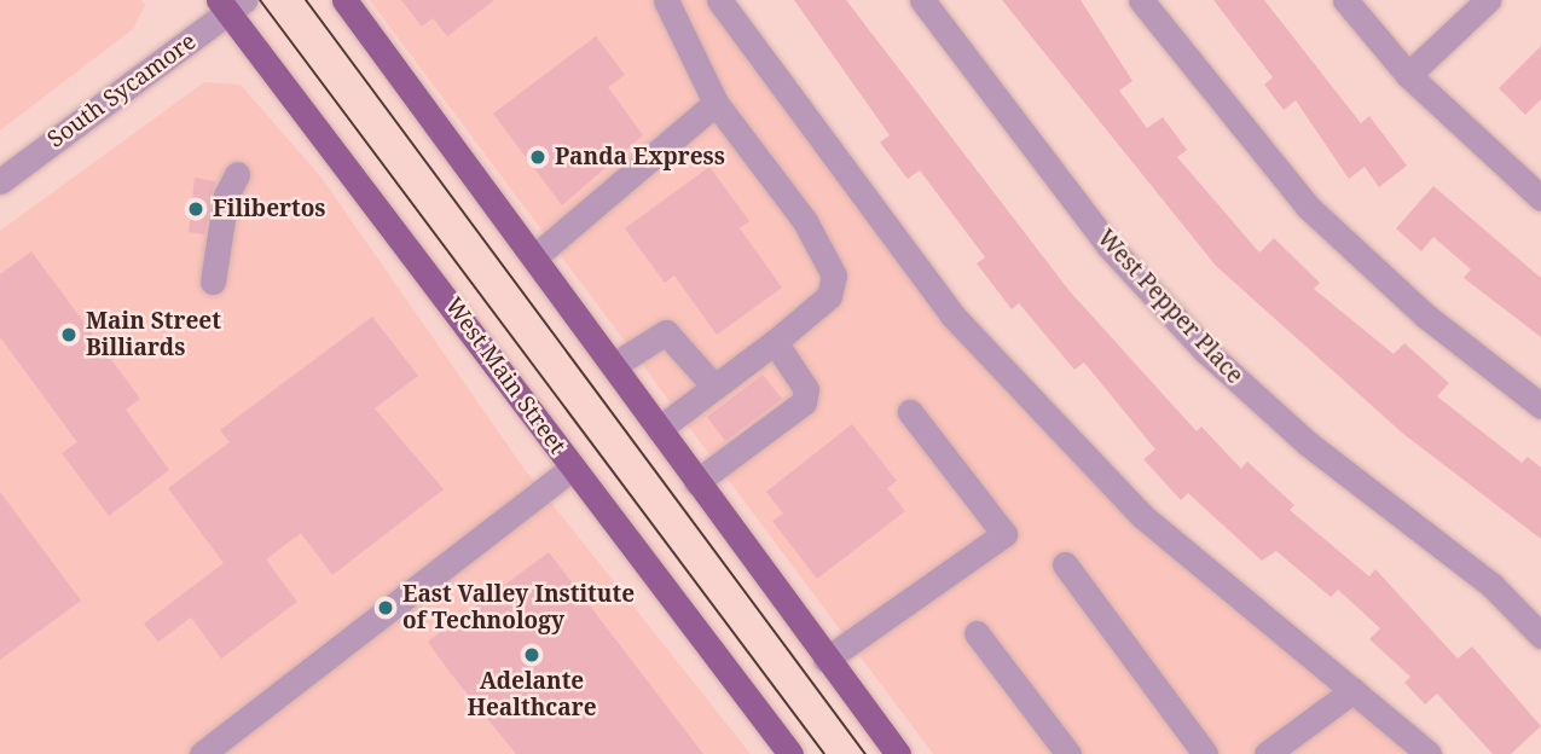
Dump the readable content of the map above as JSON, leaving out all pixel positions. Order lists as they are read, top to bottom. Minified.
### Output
{"streets":{"main road":["West Main Street"],"street":["South Sycamore","West Pepper Place"]},"crossings":[["South Sycamore","West Main Street"]],"places":["Panda Express","Filibertos","Main Street Billiards","East Valley Institute of Technology","Adelante Healthcare"]}
